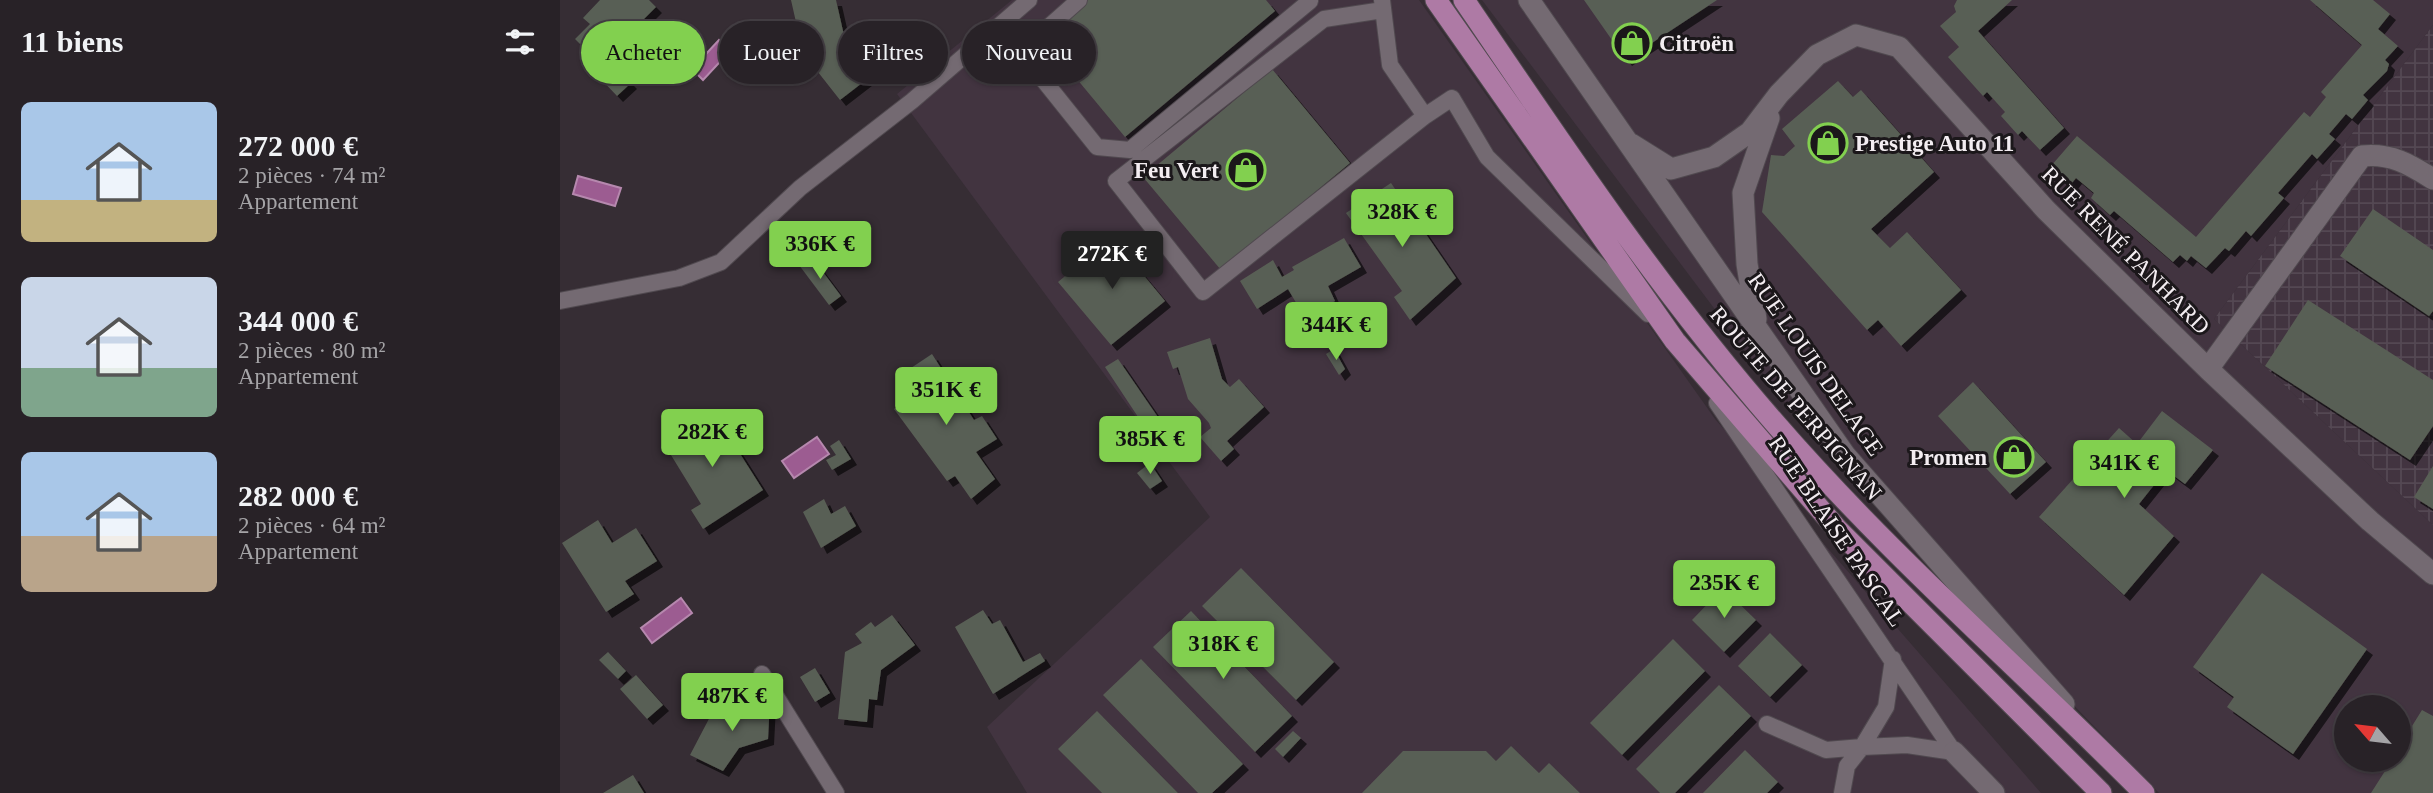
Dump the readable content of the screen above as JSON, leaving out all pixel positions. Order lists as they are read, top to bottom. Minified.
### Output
{"streets":{"main road":["ROUTE DE PERPIGNAN"],"street":["RUE RENÉ PANHARD","RUE LOUIS DELAGE","RUE BLAISE PASCAL"]},"crossings":[["RUE RENÉ PANHARD","RUE LOUIS DELAGE"],["RUE LOUIS DELAGE","ROUTE DE PERPIGNAN"]],"places":{"shop":["Citroën","Prestige Auto 11","Feu Vert","Promen"]},"north":"top left","page":{"heading":"11 biens","chip":["Acheter","Louer","Filtres","Nouveau"],"list":[{"name":"272 000 €","note":"2 pièces · 74 m² · Appartement"},{"name":"344 000 €","note":"2 pièces · 80 m² · Appartement"},{"name":"282 000 €","note":"2 pièces · 64 m² · Appartement"}],"price":["328K €","336K €","272K €","344K €","351K €","282K €","385K €","341K €","235K €","318K €","487K €"]}}
